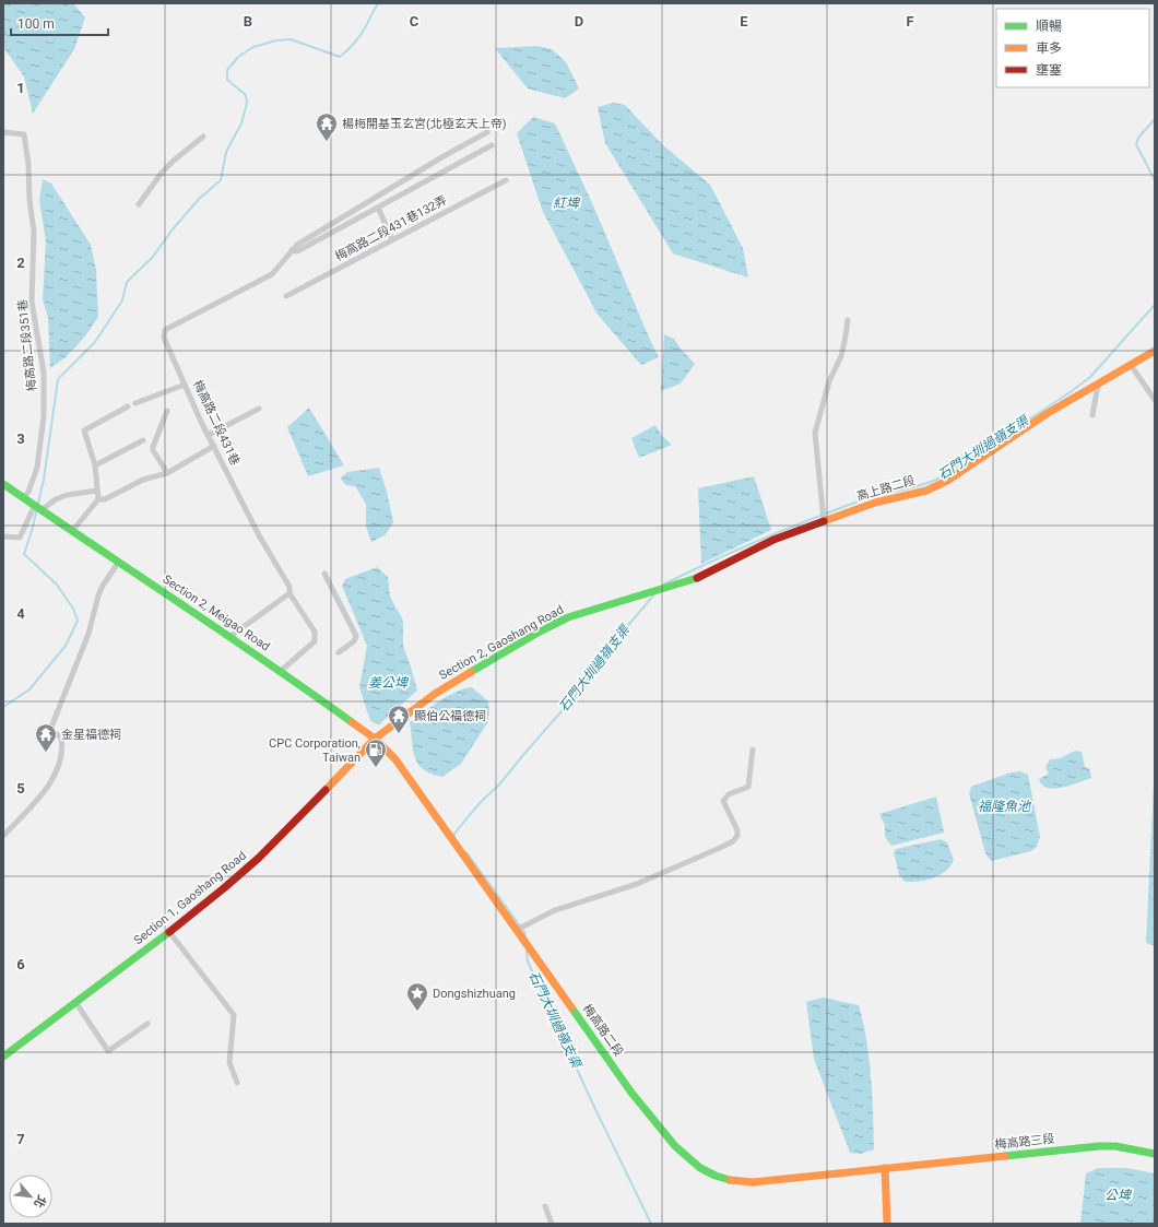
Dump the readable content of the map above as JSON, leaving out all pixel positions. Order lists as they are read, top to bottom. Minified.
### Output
{"streets":{"street":["梅高路二段431巷132弄","梅高路二段351巷","梅高路二段431巷","高上路二段","Section 2, Meigao Road","Section 2, Gaoshang Road","Section 1, Gaoshang Road","梅高路二段","梅高路三段"]},"crossings":[["梅高路二段351巷","Section 2, Meigao Road"],["梅高路二段431巷","Section 2, Meigao Road"],["高上路二段","Section 2, Gaoshang Road"],["Section 2, Meigao Road","Section 2, Gaoshang Road"],["Section 2, Meigao Road","Section 1, Gaoshang Road"],["Section 2, Meigao Road","梅高路二段"],["Section 2, Gaoshang Road","Section 1, Gaoshang Road"],["Section 2, Gaoshang Road","梅高路二段"],["Section 1, Gaoshang Road","梅高路二段"],["梅高路二段","梅高路三段"]],"water":["紅埤","石門大圳過嶺支渠","姜公埤","福隆魚池","公埤"],"places":{"temple":["楊梅開基玉玄宮(北極玄天上帝)","顯伯公福德祠","金星福德祠"],"fuel station":["CPC Corporation, Taiwan"],"place":["Dongshizhuang"]},"legend":["順暢","車多","壅塞"],"scale_bar":"100 m","north":"bottom right","grid":{"columns":["B","C","D","E","F"],"rows":["1","2","3","4","5","6","7"]}}
